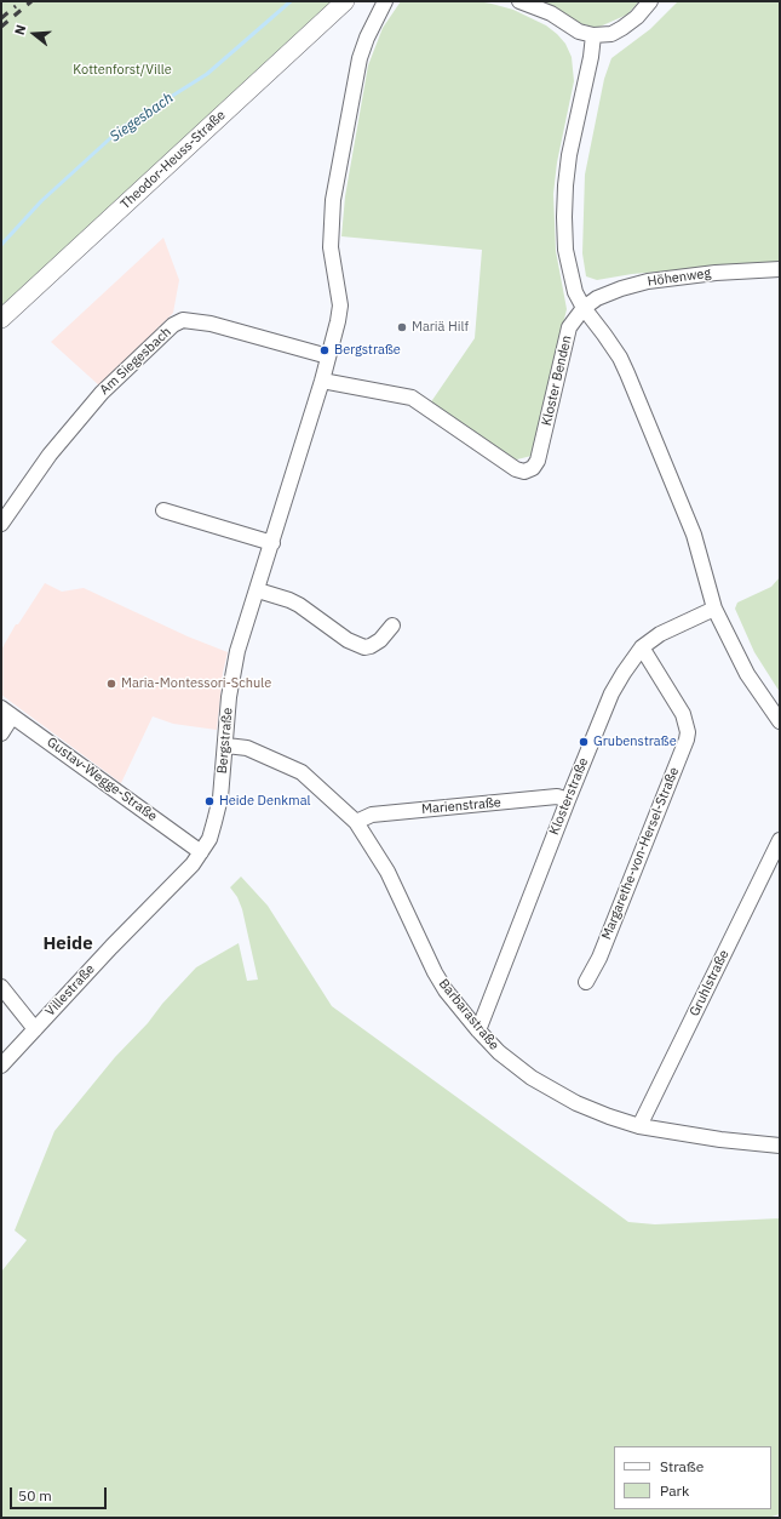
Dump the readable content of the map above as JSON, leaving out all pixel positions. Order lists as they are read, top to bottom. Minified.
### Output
{"streets":{"main road":["Theodor-Heuss-Straße"],"street":["Höhenweg","Am Siegesbach","Kloster Benden","Bergstraße","Gustav-Wegge-Straße","Klosterstraße","Marienstraße","Margarethe-von-Hersel-Straße","Gruhlstraße","Villestraße","Barbarastraße"]},"crossings":[["Höhenweg","Kloster Benden"],["Am Siegesbach","Bergstraße"],["Kloster Benden","Bergstraße"],["Bergstraße","Gustav-Wegge-Straße"],["Bergstraße","Villestraße"],["Bergstraße","Barbarastraße"],["Gustav-Wegge-Straße","Villestraße"],["Klosterstraße","Marienstraße"],["Klosterstraße","Margarethe-von-Hersel-Straße"],["Klosterstraße","Barbarastraße"],["Marienstraße","Barbarastraße"],["Gruhlstraße","Barbarastraße"]],"districts":["Heide"],"water":["Siegesbach"],"parks":["Kottenforst/Ville"],"places":["Mariä Hilf","Bergstraße","Maria-Montessori-Schule","Grubenstraße","Heide Denkmal"],"legend":["Straße","Park"],"scale_bar":"50 m","north":"left"}
